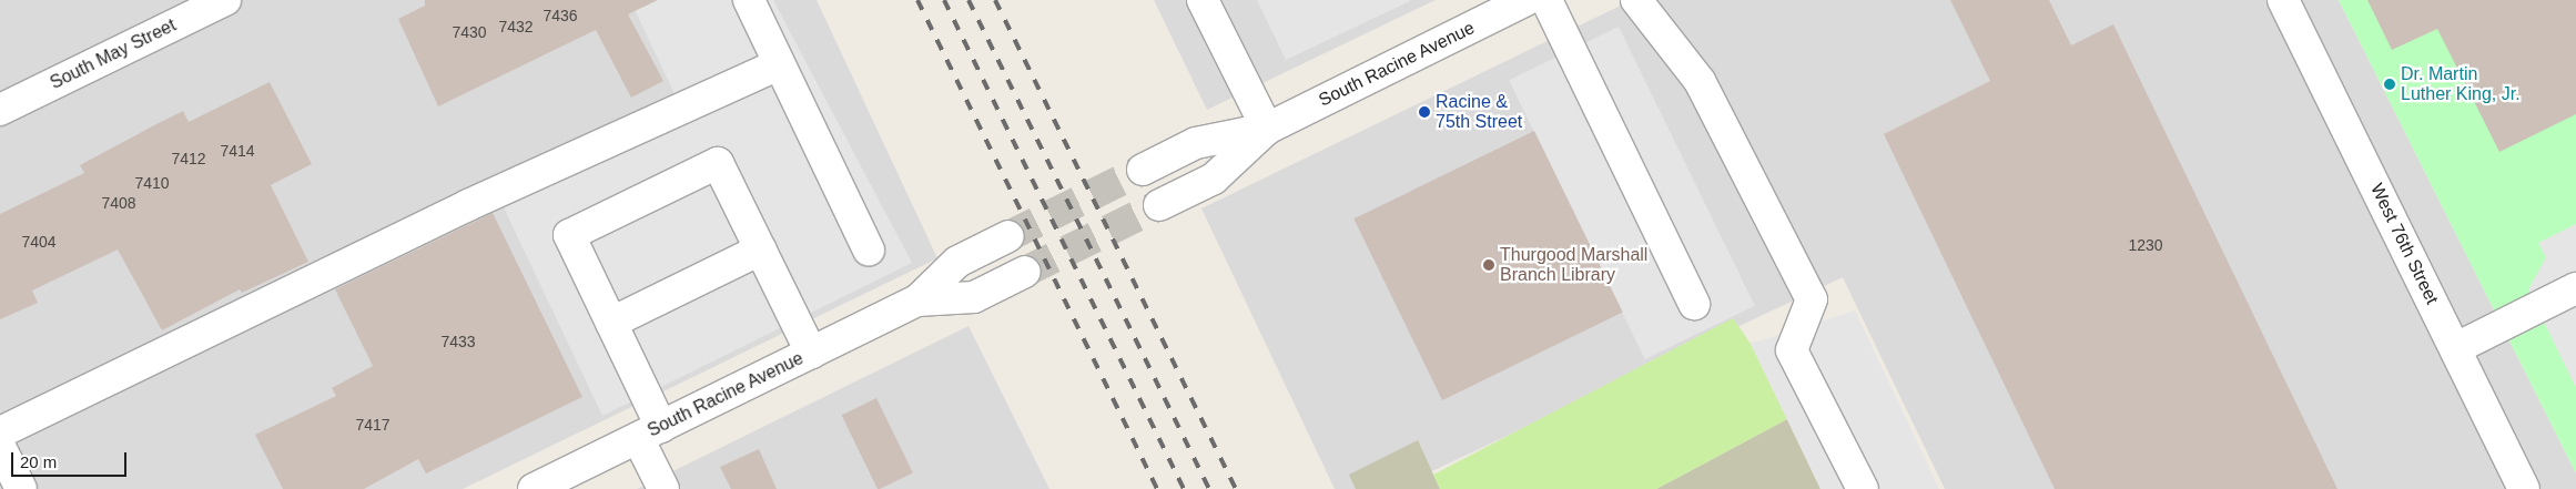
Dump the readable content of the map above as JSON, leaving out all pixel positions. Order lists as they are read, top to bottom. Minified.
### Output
{"streets":{"street":["South May Street","South Racine Avenue","West 76th Street"]},"places":["Dr. Martin Luther King, Jr.","Racine & 75th Street","Thurgood Marshall Branch Library"],"house_numbers":["7436","7432","7430","7414","7412","7410","7408","7404","1230","7433","7417"],"scale_bar":"20 m"}
